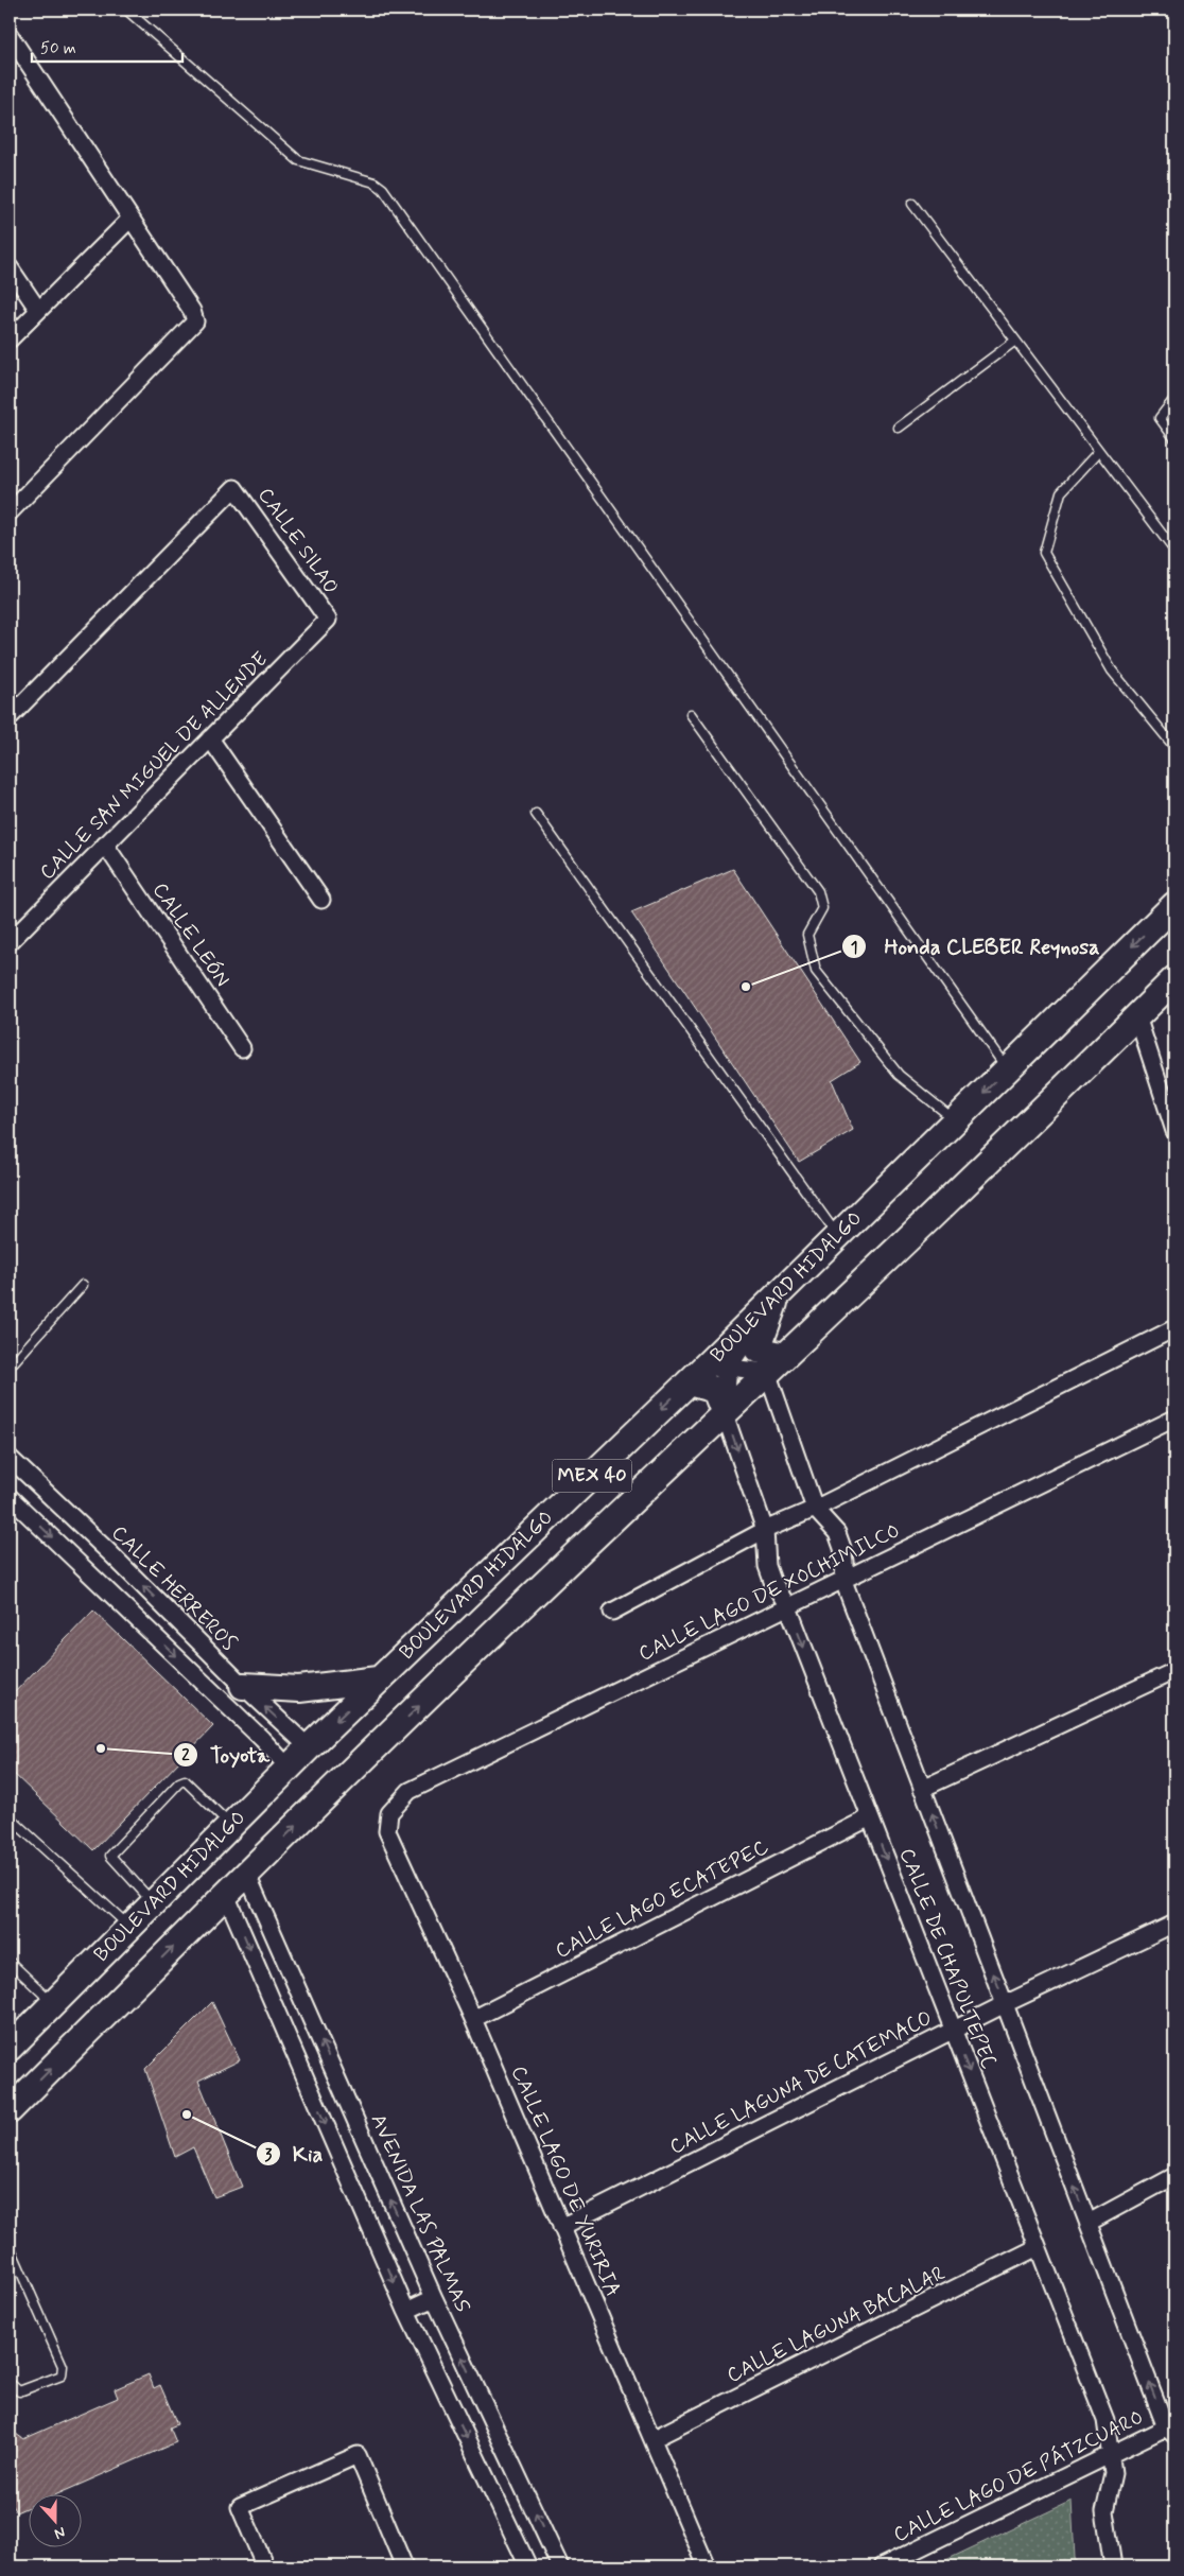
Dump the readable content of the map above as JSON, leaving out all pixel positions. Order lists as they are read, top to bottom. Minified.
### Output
{"streets":{"main road":["BOULEVARD HIDALGO","MEX 40"],"street":["CALLE SILAO","CALLE SAN MIGUEL DE ALLENDE","CALLE LEÓN","CALLE HERREROS","CALLE LAGO DE XOCHIMILCO","CALLE LAGO ECATEPEC","CALLE DE CHAPULTEPEC","CALLE LAGUNA DE CATEMACO","CALLE LAGO DE YURIRIA","AVENIDA LAS PALMAS","CALLE LAGUNA BACALAR","CALLE LAGO DE PÁTZCUARO"]},"crossings":[["CALLE SILAO","CALLE SAN MIGUEL DE ALLENDE"],["CALLE SAN MIGUEL DE ALLENDE","CALLE LEÓN"],["BOULEVARD HIDALGO","CALLE HERREROS"],["BOULEVARD HIDALGO","CALLE DE CHAPULTEPEC"],["MEX 40","CALLE DE CHAPULTEPEC"],["MEX 40","AVENIDA LAS PALMAS"],["CALLE LAGO DE XOCHIMILCO","CALLE DE CHAPULTEPEC"],["CALLE LAGO DE XOCHIMILCO","CALLE LAGO DE YURIRIA"],["CALLE LAGO ECATEPEC","CALLE DE CHAPULTEPEC"],["CALLE LAGO ECATEPEC","CALLE LAGO DE YURIRIA"],["CALLE DE CHAPULTEPEC","CALLE LAGUNA DE CATEMACO"],["CALLE DE CHAPULTEPEC","CALLE LAGUNA BACALAR"],["CALLE DE CHAPULTEPEC","CALLE LAGO DE PÁTZCUARO"],["CALLE LAGUNA DE CATEMACO","CALLE LAGO DE YURIRIA"],["CALLE LAGO DE YURIRIA","CALLE LAGUNA BACALAR"]],"places":["Honda CLEBER Reynosa","Toyota","Kia"],"scale_bar":"50 m","north":"bottom"}
